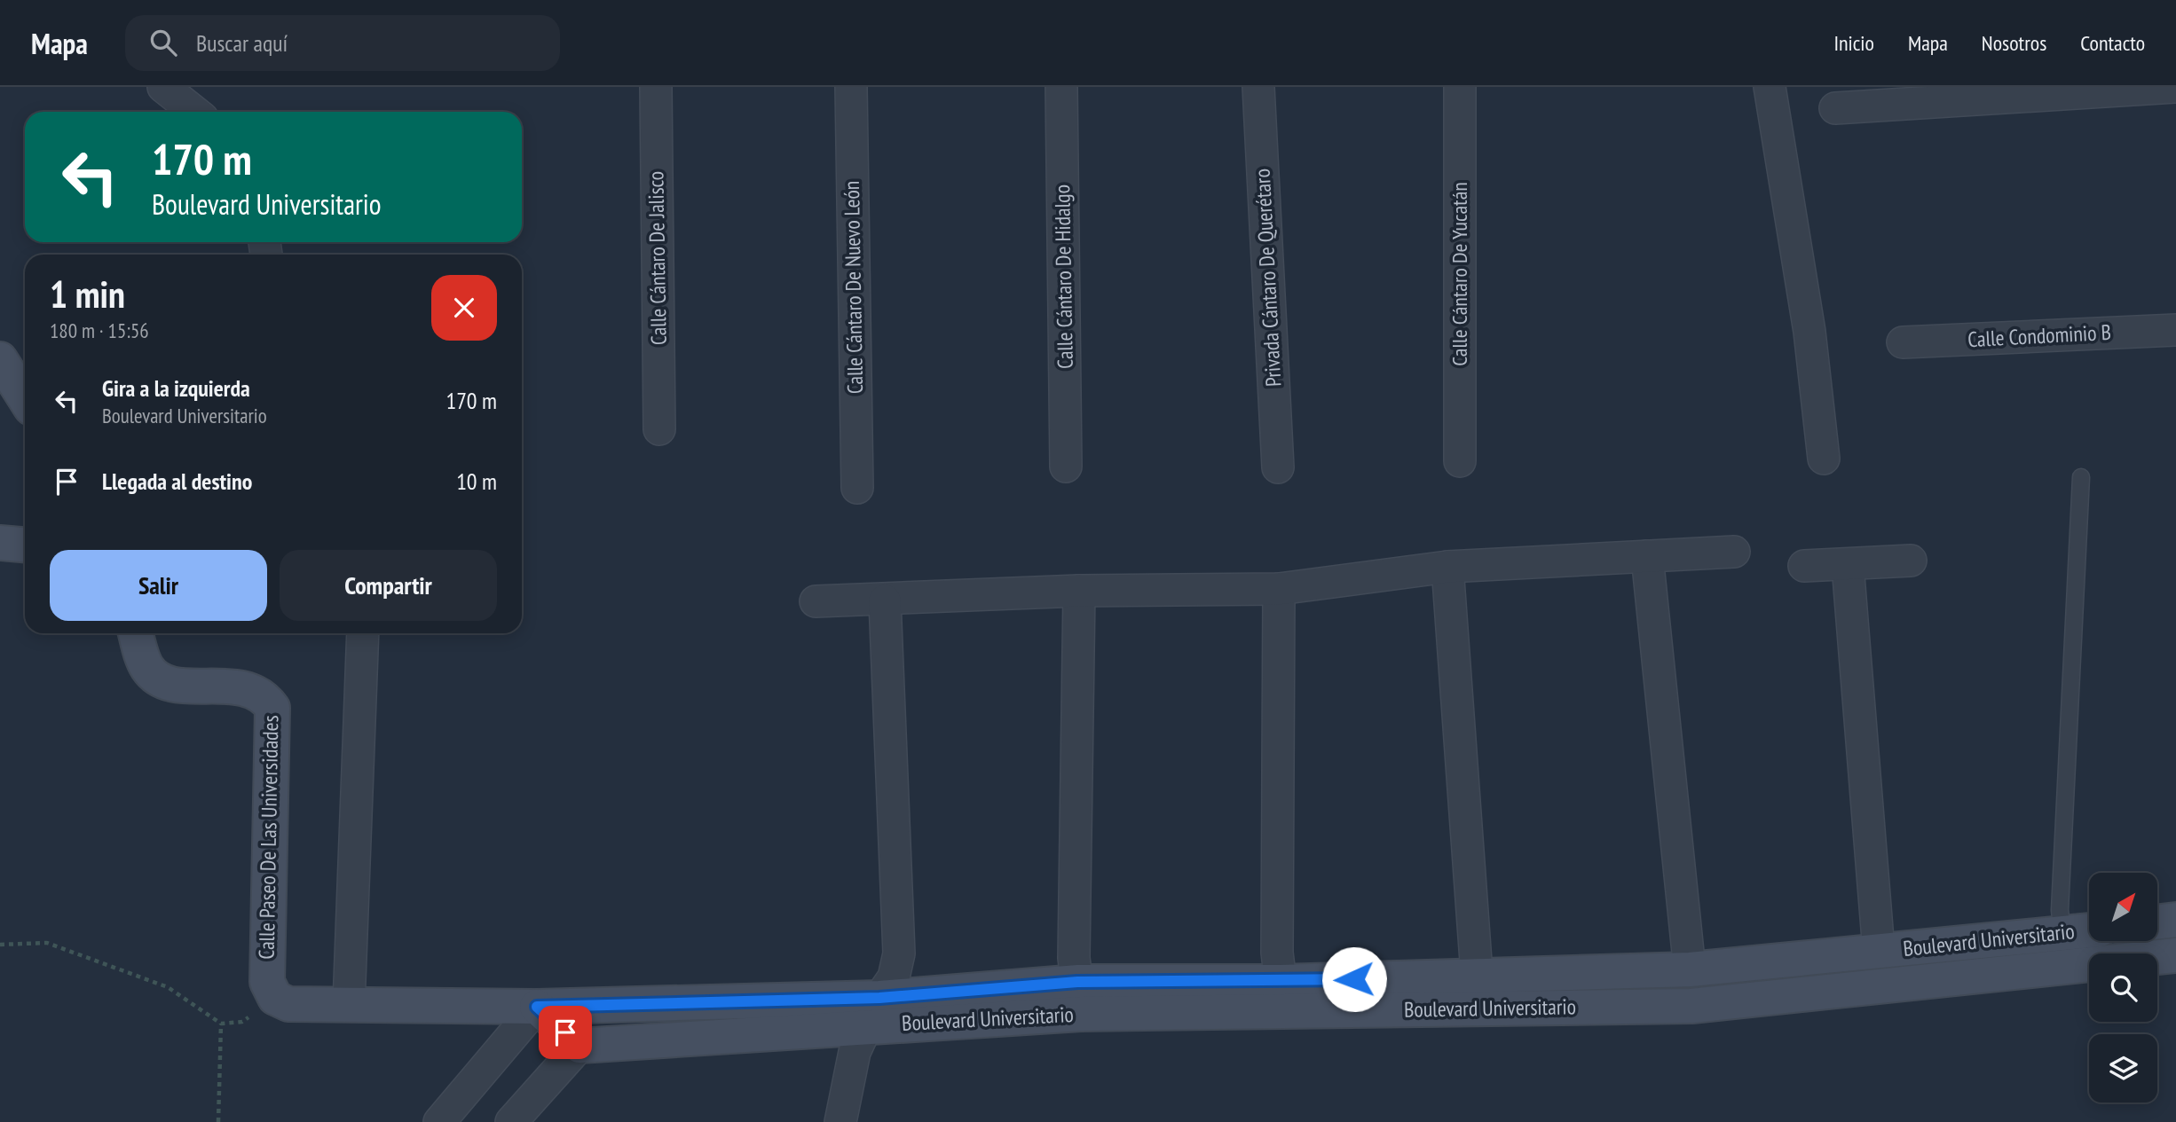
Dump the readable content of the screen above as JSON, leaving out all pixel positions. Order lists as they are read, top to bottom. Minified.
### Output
{"streets":{"street":["Calle Cántaro De Jalisco","Calle Cántaro De Yucatán","Calle Cántaro De Hidalgo","Privada Cántaro De Querétaro","Calle Cántaro De Nuevo León","Calle Condominio B","Calle Paseo De Las Universidades","Boulevard Universitario"]},"crossings":[["Calle Paseo De Las Universidades","Boulevard Universitario"]],"north":"top right","page":{"header":"Mapa","search":"Buscar aquí","nav":["Inicio","Mapa","Nosotros","Contacto"],"turn":["170 m","Boulevard Universitario"],"heading":["1 min","180 m · 15:56"],"list":[{"name":"Gira a la izquierda","note":"Boulevard Universitario","value":"170 m"},{"name":"Llegada al destino","value":"10 m"}],"buttons":["Salir","Compartir"]}}
